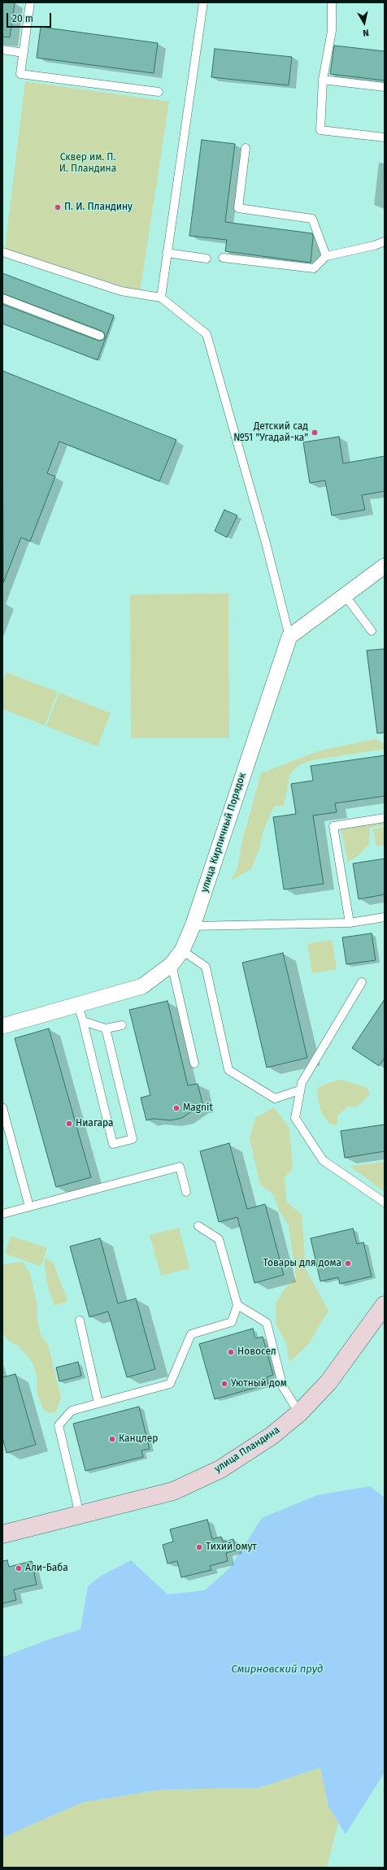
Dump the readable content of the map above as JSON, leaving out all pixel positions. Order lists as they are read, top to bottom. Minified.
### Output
{"streets":{"street":["улица Кирпичный Порядок","улица Пландина"]},"water":["Смирновский пруд"],"parks":["Сквер им. П. И. Пландина"],"places":["П. И. Пландину","Детский сад №51 \"Угадай-ка\"","Magnit","Ниагара","Товары для дома","Новосел","Уютный дом","Канцлер","Тихий омут","Али-Баба"],"scale_bar":"20 m","north":"bottom"}
